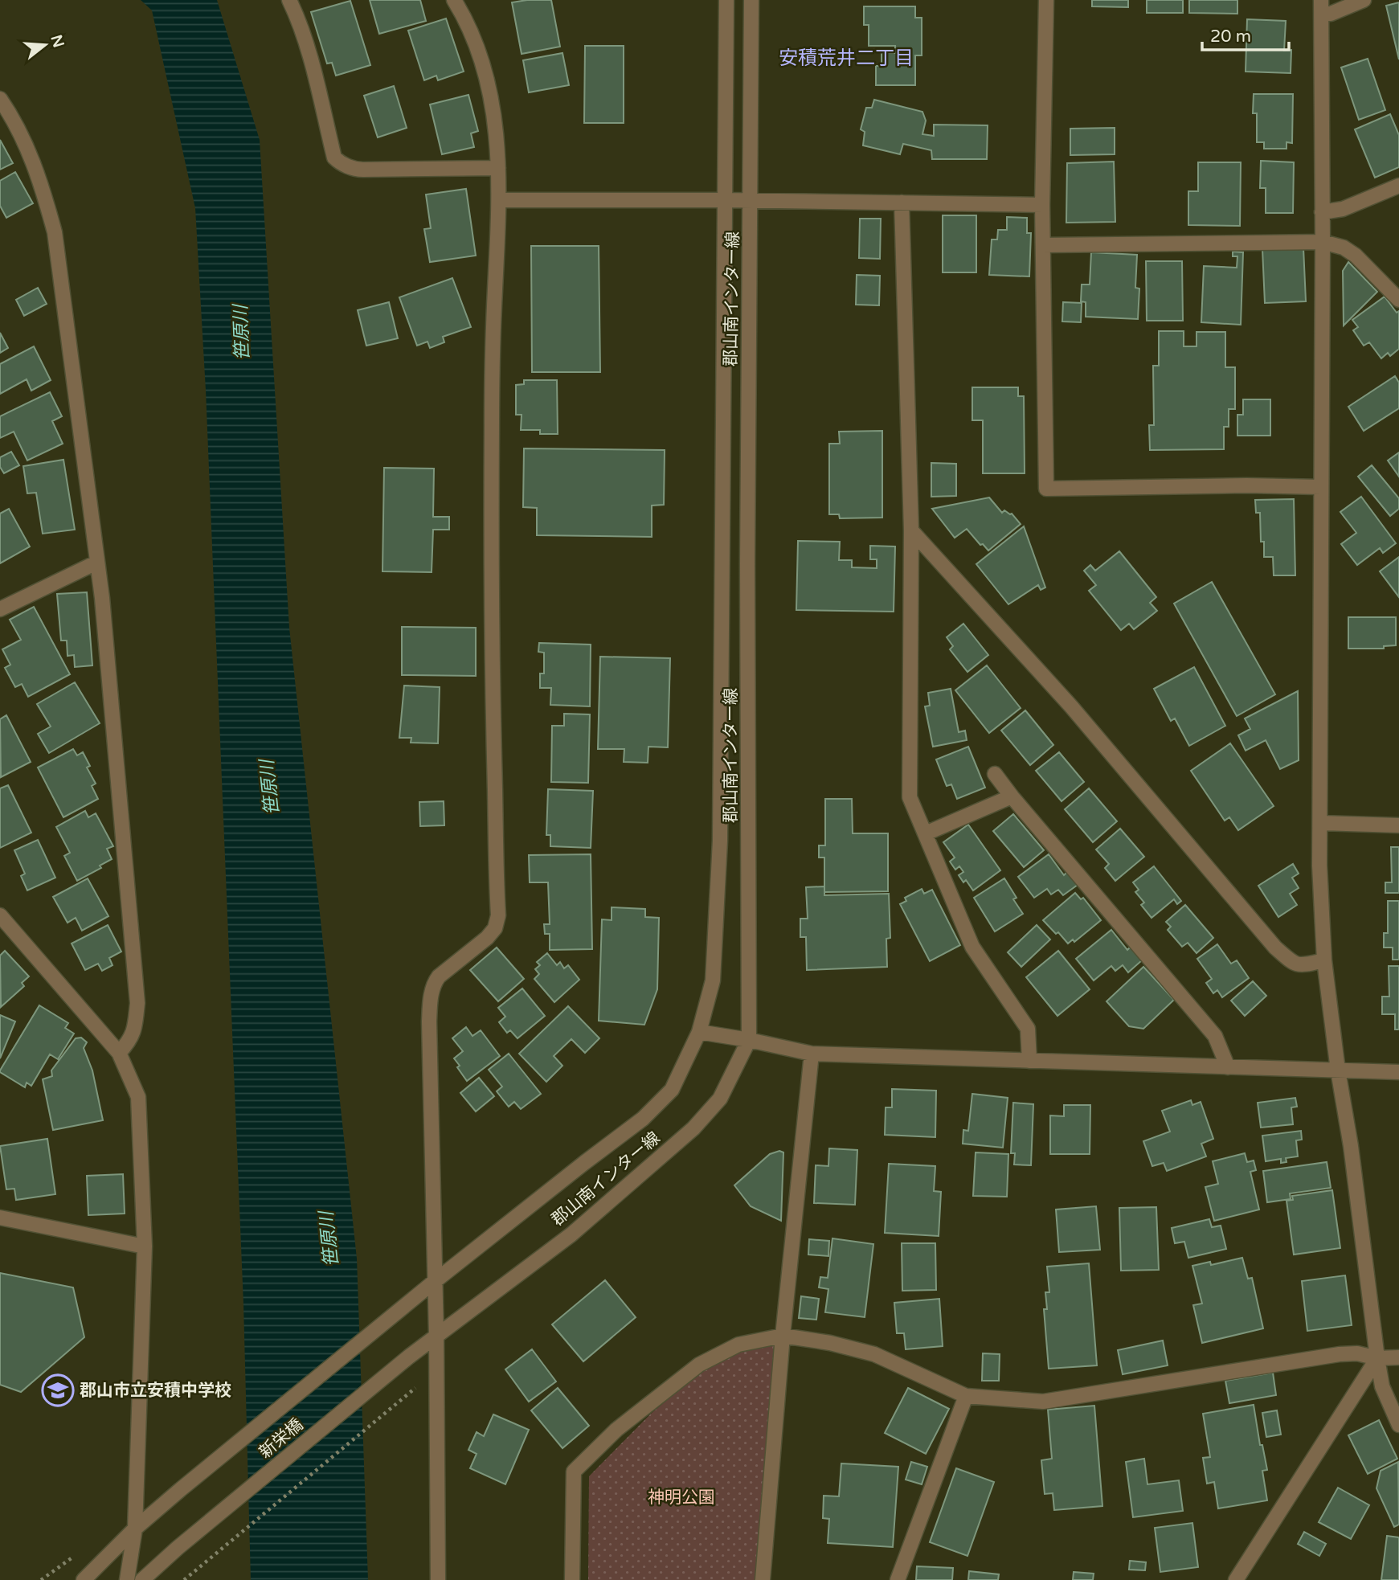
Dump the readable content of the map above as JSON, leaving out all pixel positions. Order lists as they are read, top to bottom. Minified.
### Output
{"streets":{"street":["郡山南インター線","新栄橋"]},"crossings":[["郡山南インター線","新栄橋"]],"districts":["安積荒井二丁目"],"water":["笹原川"],"parks":["神明公園"],"places":{"school or university":["郡山市立安積中学校"]},"scale_bar":"20 m","north":"right"}
